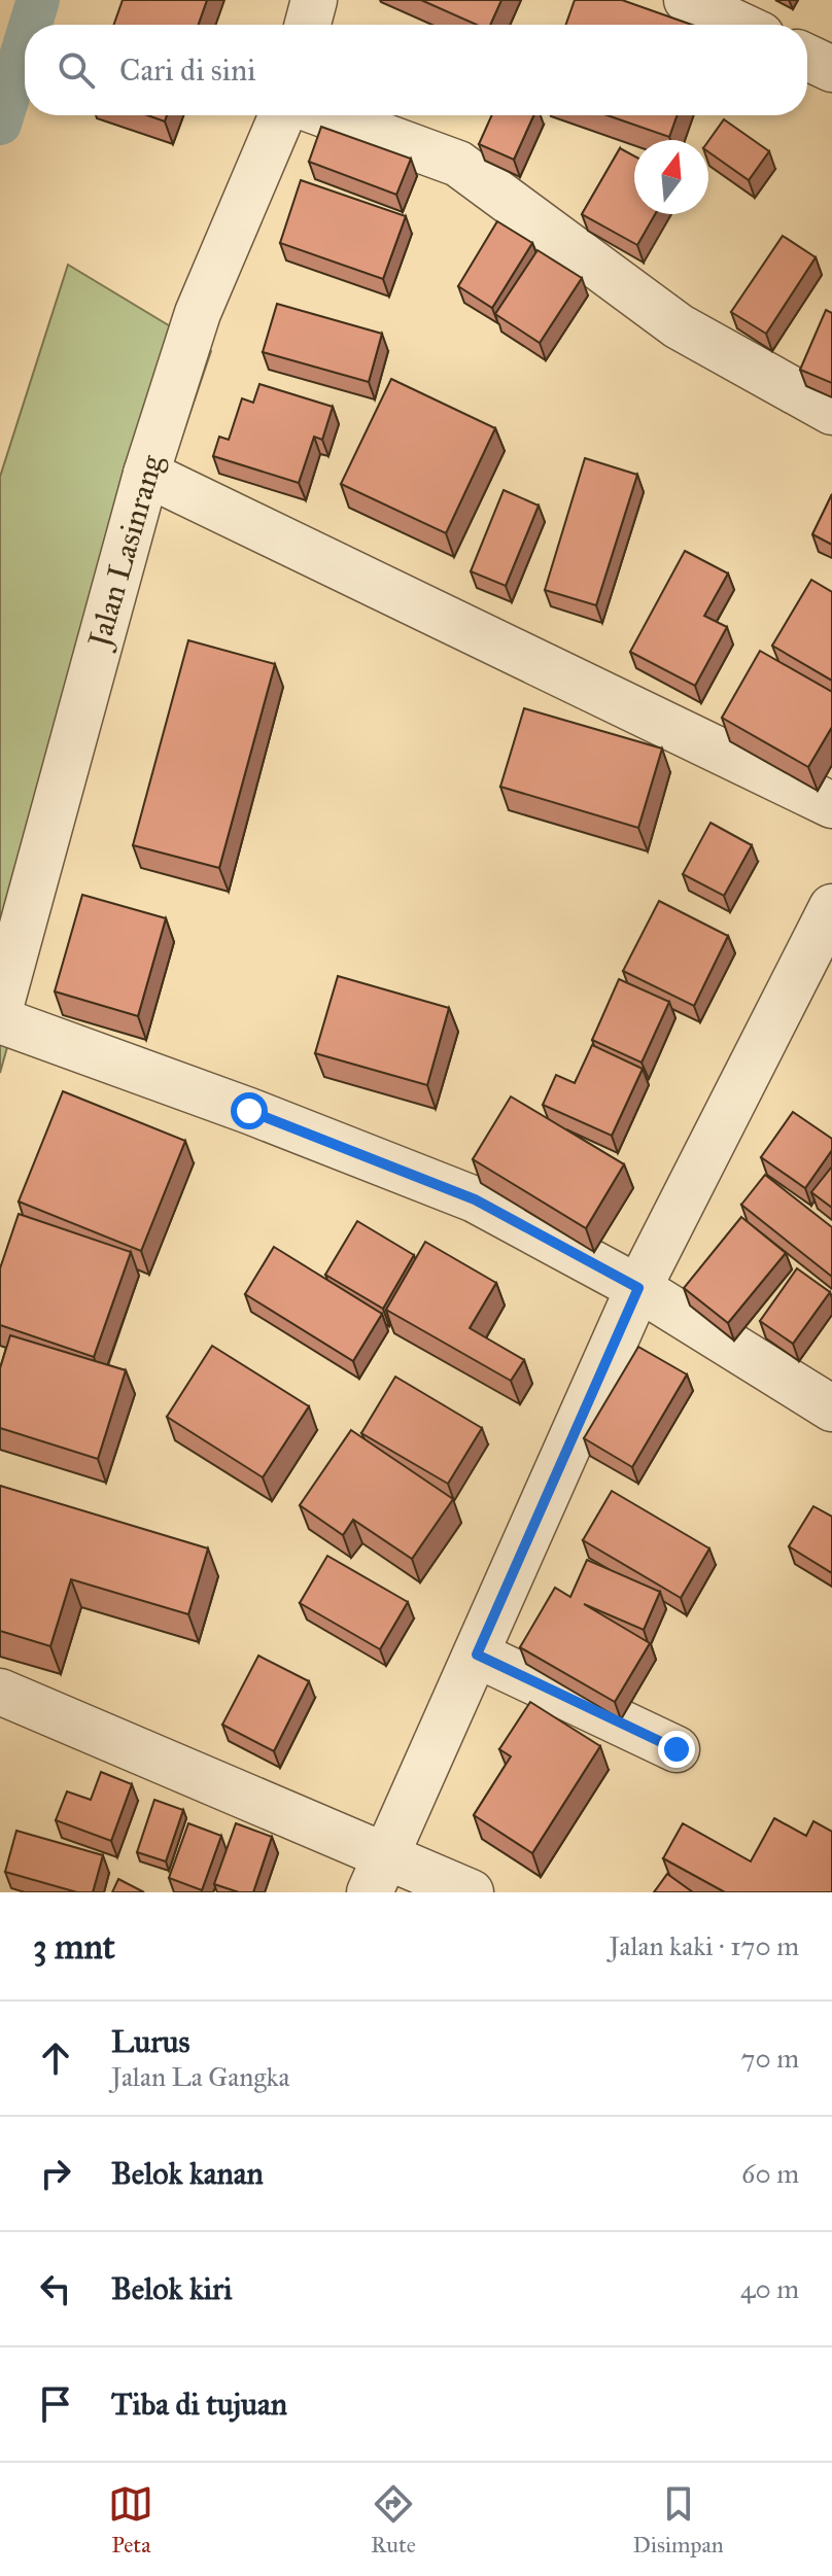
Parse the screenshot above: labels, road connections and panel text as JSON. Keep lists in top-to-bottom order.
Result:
{
  "streets": {
    "street": ["Jalan Lasinrang"]
  },
  "north": "top",
  "page": {
    "search": "Cari di sini",
    "heading": ["3 mnt", "Jalan kaki · 170 m"],
    "list": [
      ["Lurus", "Jalan La Gangka", "70 m"],
      ["Belok kanan", "60 m"],
      ["Belok kiri", "40 m"],
      "Tiba di tujuan"
    ],
    "nav": ["Peta", "Rute", "Disimpan"]
  }
}
